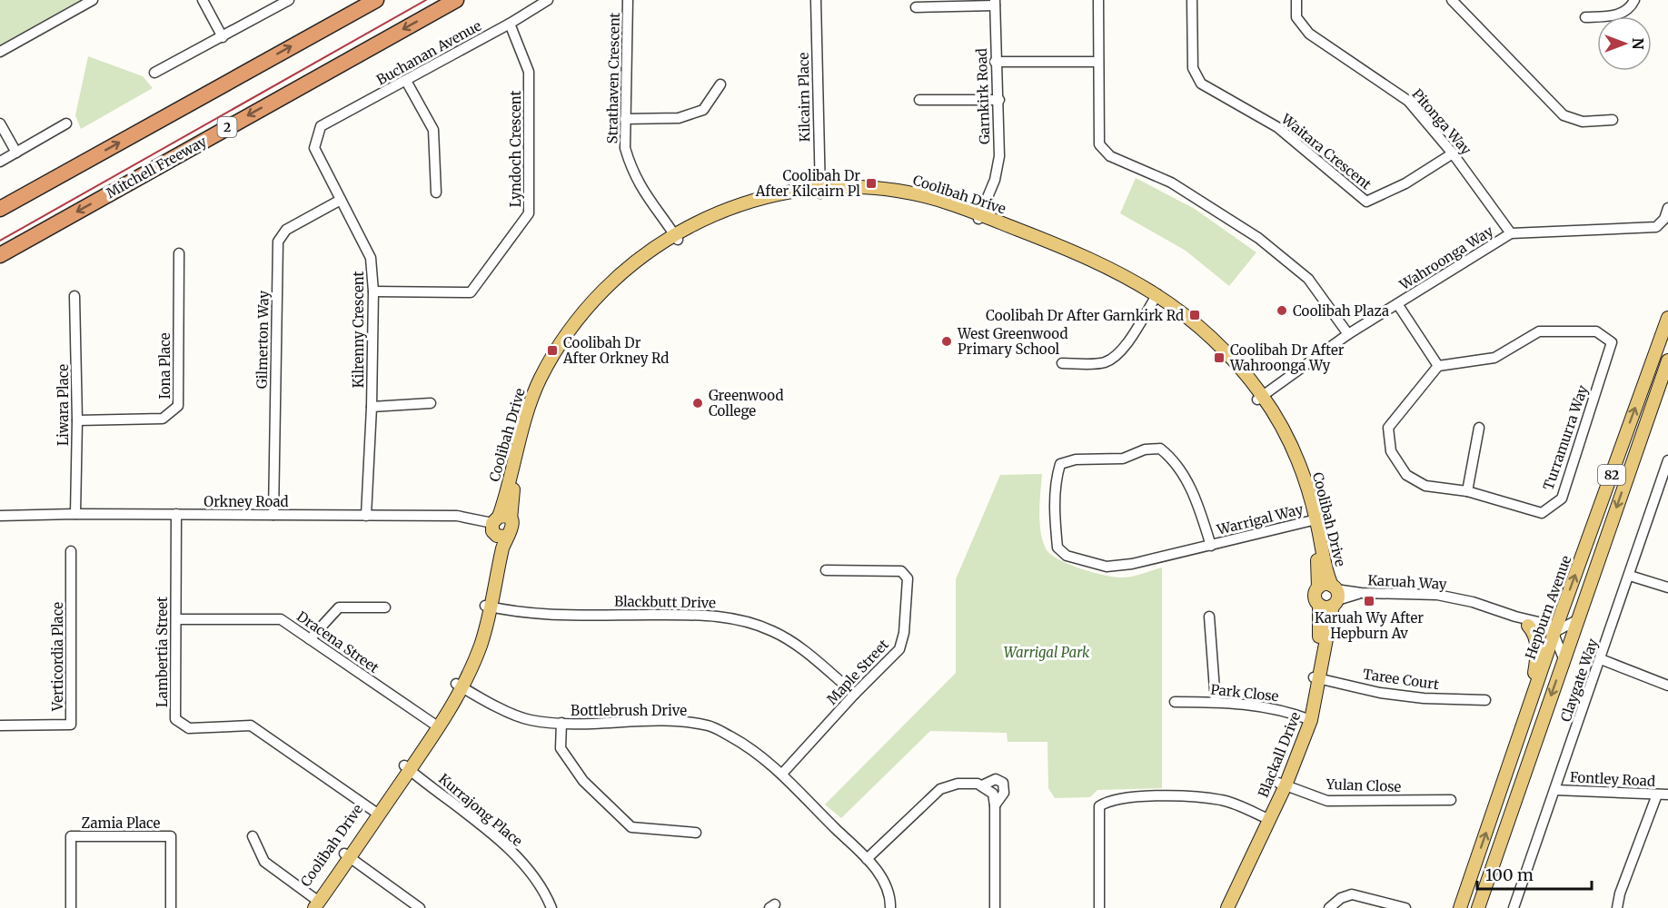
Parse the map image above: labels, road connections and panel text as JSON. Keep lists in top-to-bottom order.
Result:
{
  "streets": {
    "highway": ["2", "Mitchell Freeway"],
    "main road": [
      "Coolibah Drive",
      "82",
      "Hepburn Avenue",
      "Blackall Drive"
    ],
    "street": [
      "Buchanan Avenue",
      "Strathaven Crescent",
      "Garnkirk Road",
      "Kilcairn Place",
      "Pitonga Way",
      "Lyndoch Crescent",
      "Waitara Crescent",
      "Wahroonga Way",
      "Kilrenny Crescent",
      "Gilmerton Way",
      "Iona Place",
      "Liwara Place",
      "Turramurra Way",
      "Orkney Road",
      "Warrigal Way",
      "Karuah Way",
      "Blackbutt Drive",
      "Dracena Street",
      "Lambertia Street",
      "Verticordia Place",
      "Maple Street",
      "Taree Court",
      "Claygate Way",
      "Park Close",
      "Bottlebrush Drive",
      "Fontley Road",
      "Yulan Close",
      "Kurrajong Place",
      "Zamia Place"
    ]
  },
  "crossings": [
    ["Buchanan Avenue", "Lyndoch Crescent"],
    ["Buchanan Avenue", "Kilrenny Crescent"],
    ["Strathaven Crescent", "Coolibah Drive"],
    ["Garnkirk Road", "Coolibah Drive"],
    ["Kilcairn Place", "Coolibah Drive"],
    ["Pitonga Way", "Waitara Crescent"],
    ["Pitonga Way", "Wahroonga Way"],
    ["Lyndoch Crescent", "Kilrenny Crescent"],
    ["Coolibah Drive", "Wahroonga Way"],
    ["Coolibah Drive", "Orkney Road"],
    ["Coolibah Drive", "Warrigal Way"],
    ["Coolibah Drive", "Karuah Way"],
    ["Coolibah Drive", "Blackbutt Drive"],
    ["Coolibah Drive", "Dracena Street"],
    ["Coolibah Drive", "Lambertia Street"],
    ["Coolibah Drive", "Bottlebrush Drive"],
    ["Coolibah Drive", "Blackall Drive"],
    ["Coolibah Drive", "Kurrajong Place"],
    ["Kilrenny Crescent", "Gilmerton Way"],
    ["Kilrenny Crescent", "Orkney Road"],
    ["Gilmerton Way", "Orkney Road"],
    ["Iona Place", "Liwara Place"],
    ["Liwara Place", "Orkney Road"],
    ["Orkney Road", "Lambertia Street"],
    ["Karuah Way", "Hepburn Avenue"],
    ["Karuah Way", "Blackall Drive"],
    ["Blackbutt Drive", "Maple Street"],
    ["Dracena Street", "Lambertia Street"],
    ["Maple Street", "Bottlebrush Drive"],
    ["Taree Court", "Blackall Drive"],
    ["Claygate Way", "Fontley Road"],
    ["Park Close", "Blackall Drive"],
    ["Blackall Drive", "Yulan Close"]
  ],
  "parks": ["Warrigal Park"],
  "places": {
    "transit": [
      "Coolibah Dr After Kilcairn Pl",
      "Coolibah Dr After Garnkirk Rd",
      "Coolibah Dr After Orkney Rd",
      "Coolibah Dr After Wahroonga Wy",
      "Karuah Wy After Hepburn Av"
    ],
    "other": ["Coolibah Plaza", "West Greenwood Primary School", "Greenwood College"]
  },
  "scale_bar": "100 m",
  "north": "right"
}
